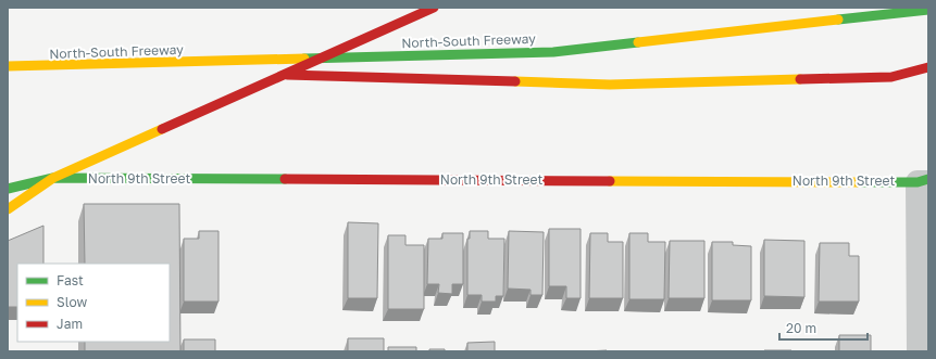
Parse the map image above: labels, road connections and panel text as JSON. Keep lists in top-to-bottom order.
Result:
{
  "streets": {
    "main road": ["North-South Freeway", "North 9th Street"]
  },
  "legend": ["Fast", "Slow", "Jam"],
  "scale_bar": "20 m"
}
